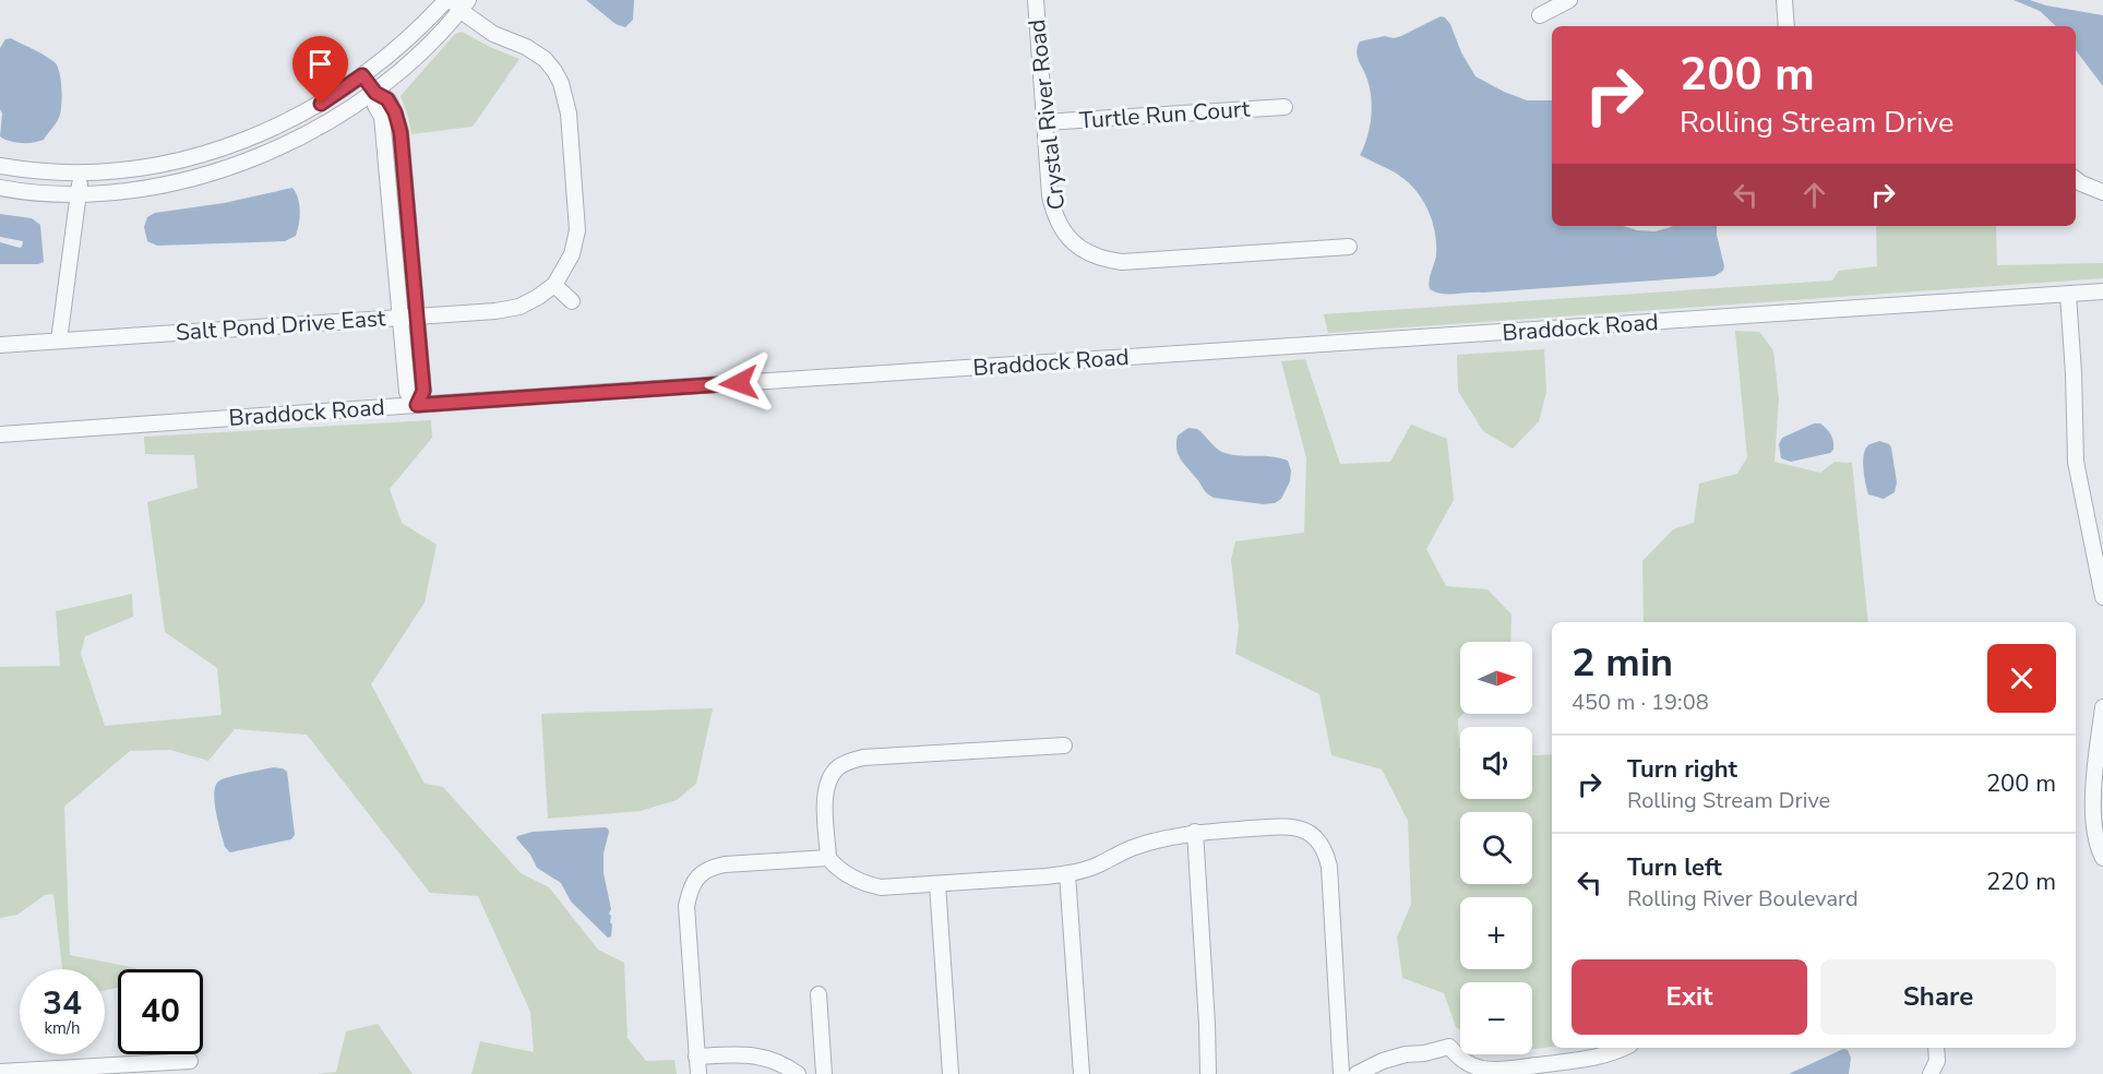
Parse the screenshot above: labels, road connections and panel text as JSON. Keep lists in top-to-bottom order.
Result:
{
  "streets": {
    "street": [
      "Crystal River Road",
      "Turtle Run Court",
      "Salt Pond Drive East",
      "Braddock Road"
    ]
  },
  "crossings": [
    ["Crystal River Road", "Turtle Run Court"]
  ],
  "north": "right",
  "page": {
    "turn": ["200 m", "Rolling Stream Drive"],
    "heading": ["2 min", "450 m · 19:08"],
    "map_buttons": ["+", "−"],
    "list": [
      {
        "name": "Turn right",
        "note": "Rolling Stream Drive",
        "value": "200 m"
      },
      {
        "name": "Turn left",
        "note": "Rolling River Boulevard",
        "value": "220 m"
      }
    ],
    "buttons": ["Exit", "Share"],
    "speed": "34 km/h",
    "limit": "40"
  }
}
